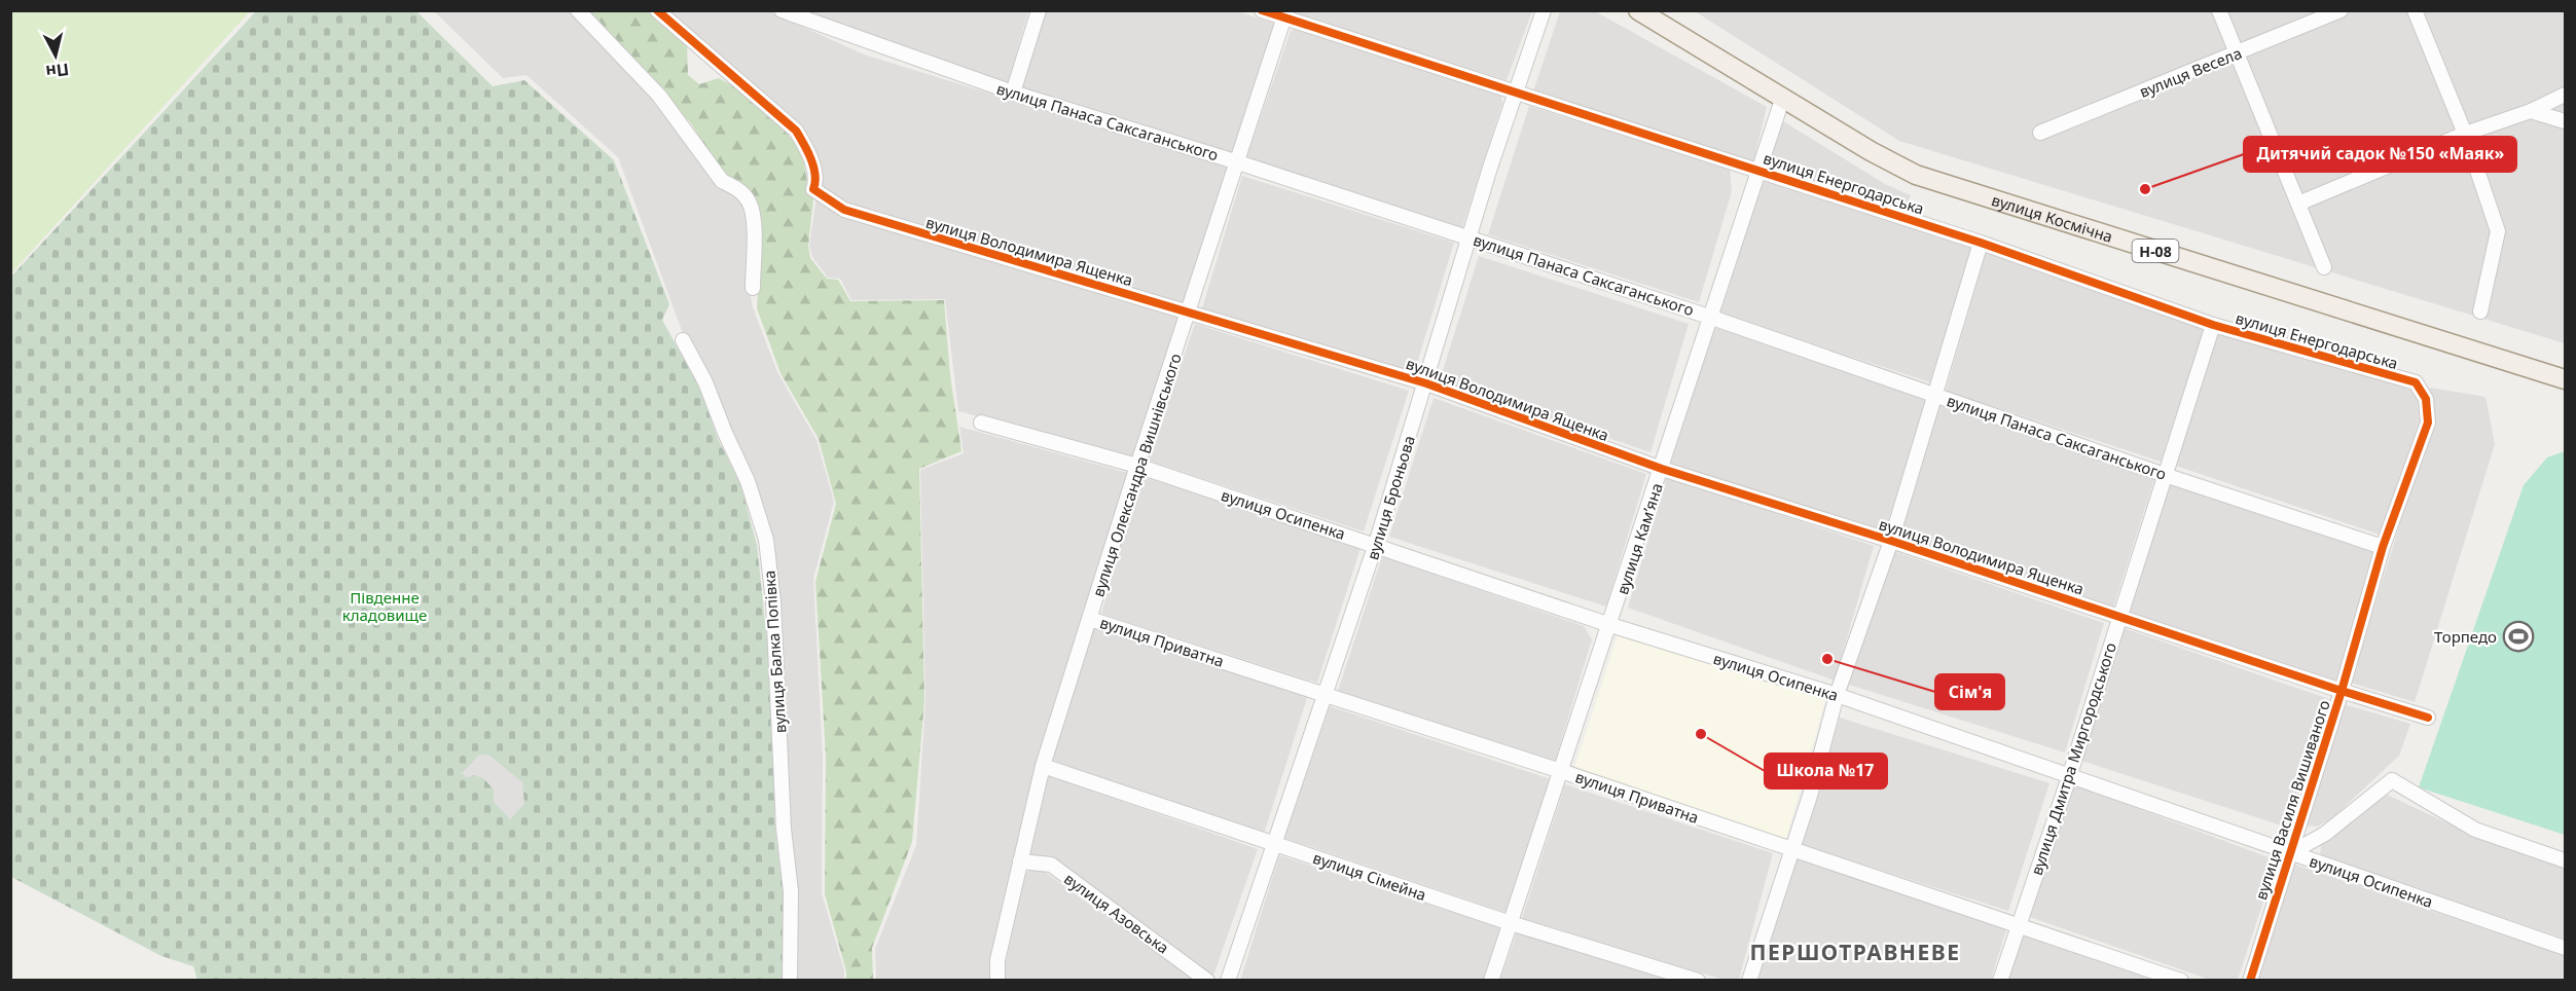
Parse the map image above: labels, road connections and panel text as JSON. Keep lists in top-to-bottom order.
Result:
{
  "streets": {
    "main road": ["вулиця Космічна", "Н-08"],
    "street": [
      "вулиця Весела",
      "вулиця Панаса Саксаганського",
      "вулиця Енергодарська",
      "вулиця Володимира Ященка",
      "вулиця Олександра Вишнівського",
      "вулиця Броньова",
      "вулиця Осипенка",
      "вулиця Кам’яна",
      "вулиця Приватна",
      "вулиця Балка Попівка",
      "вулиця Дмитра Миргородського",
      "вулиця Василя Вишиваного",
      "вулиця Сімейна",
      "вулиця Азовська"
    ]
  },
  "crossings": [
    ["вулиця Панаса Саксаганського", "вулиця Олександра Вишнівського"],
    ["вулиця Панаса Саксаганського", "вулиця Броньова"],
    ["вулиця Панаса Саксаганського", "вулиця Кам’яна"],
    ["вулиця Панаса Саксаганського", "вулиця Дмитра Миргородського"],
    ["вулиця Панаса Саксаганського", "вулиця Василя Вишиваного"],
    ["вулиця Енергодарська", "вулиця Олександра Вишнівського"],
    ["вулиця Енергодарська", "вулиця Броньова"],
    ["вулиця Енергодарська", "вулиця Кам’яна"],
    ["вулиця Енергодарська", "вулиця Дмитра Миргородського"],
    ["вулиця Енергодарська", "вулиця Василя Вишиваного"],
    ["вулиця Космічна", "вулиця Кам’яна"],
    ["вулиця Володимира Ященка", "вулиця Олександра Вишнівського"],
    ["вулиця Володимира Ященка", "вулиця Броньова"],
    ["вулиця Володимира Ященка", "вулиця Кам’яна"],
    ["вулиця Володимира Ященка", "вулиця Дмитра Миргородського"],
    ["вулиця Володимира Ященка", "вулиця Василя Вишиваного"],
    ["вулиця Олександра Вишнівського", "вулиця Осипенка"],
    ["вулиця Олександра Вишнівського", "вулиця Приватна"],
    ["вулиця Олександра Вишнівського", "вулиця Сімейна"],
    ["вулиця Олександра Вишнівського", "вулиця Азовська"],
    ["вулиця Броньова", "вулиця Осипенка"],
    ["вулиця Броньова", "вулиця Приватна"],
    ["вулиця Броньова", "вулиця Сімейна"],
    ["вулиця Осипенка", "вулиця Кам’яна"],
    ["вулиця Осипенка", "вулиця Дмитра Миргородського"],
    ["вулиця Осипенка", "вулиця Василя Вишиваного"],
    ["вулиця Кам’яна", "вулиця Приватна"],
    ["вулиця Кам’яна", "вулиця Сімейна"],
    ["вулиця Приватна", "вулиця Дмитра Миргородського"]
  ],
  "districts": ["ПЕРШОТРАВНЕВЕ"],
  "parks": ["Південне кладовище"],
  "places": {
    "other": ["Дитячий садок №150 «Маяк»", "Сім'я", "Школа №17"],
    "sports": ["Торпедо"]
  },
  "north": "bottom"
}
